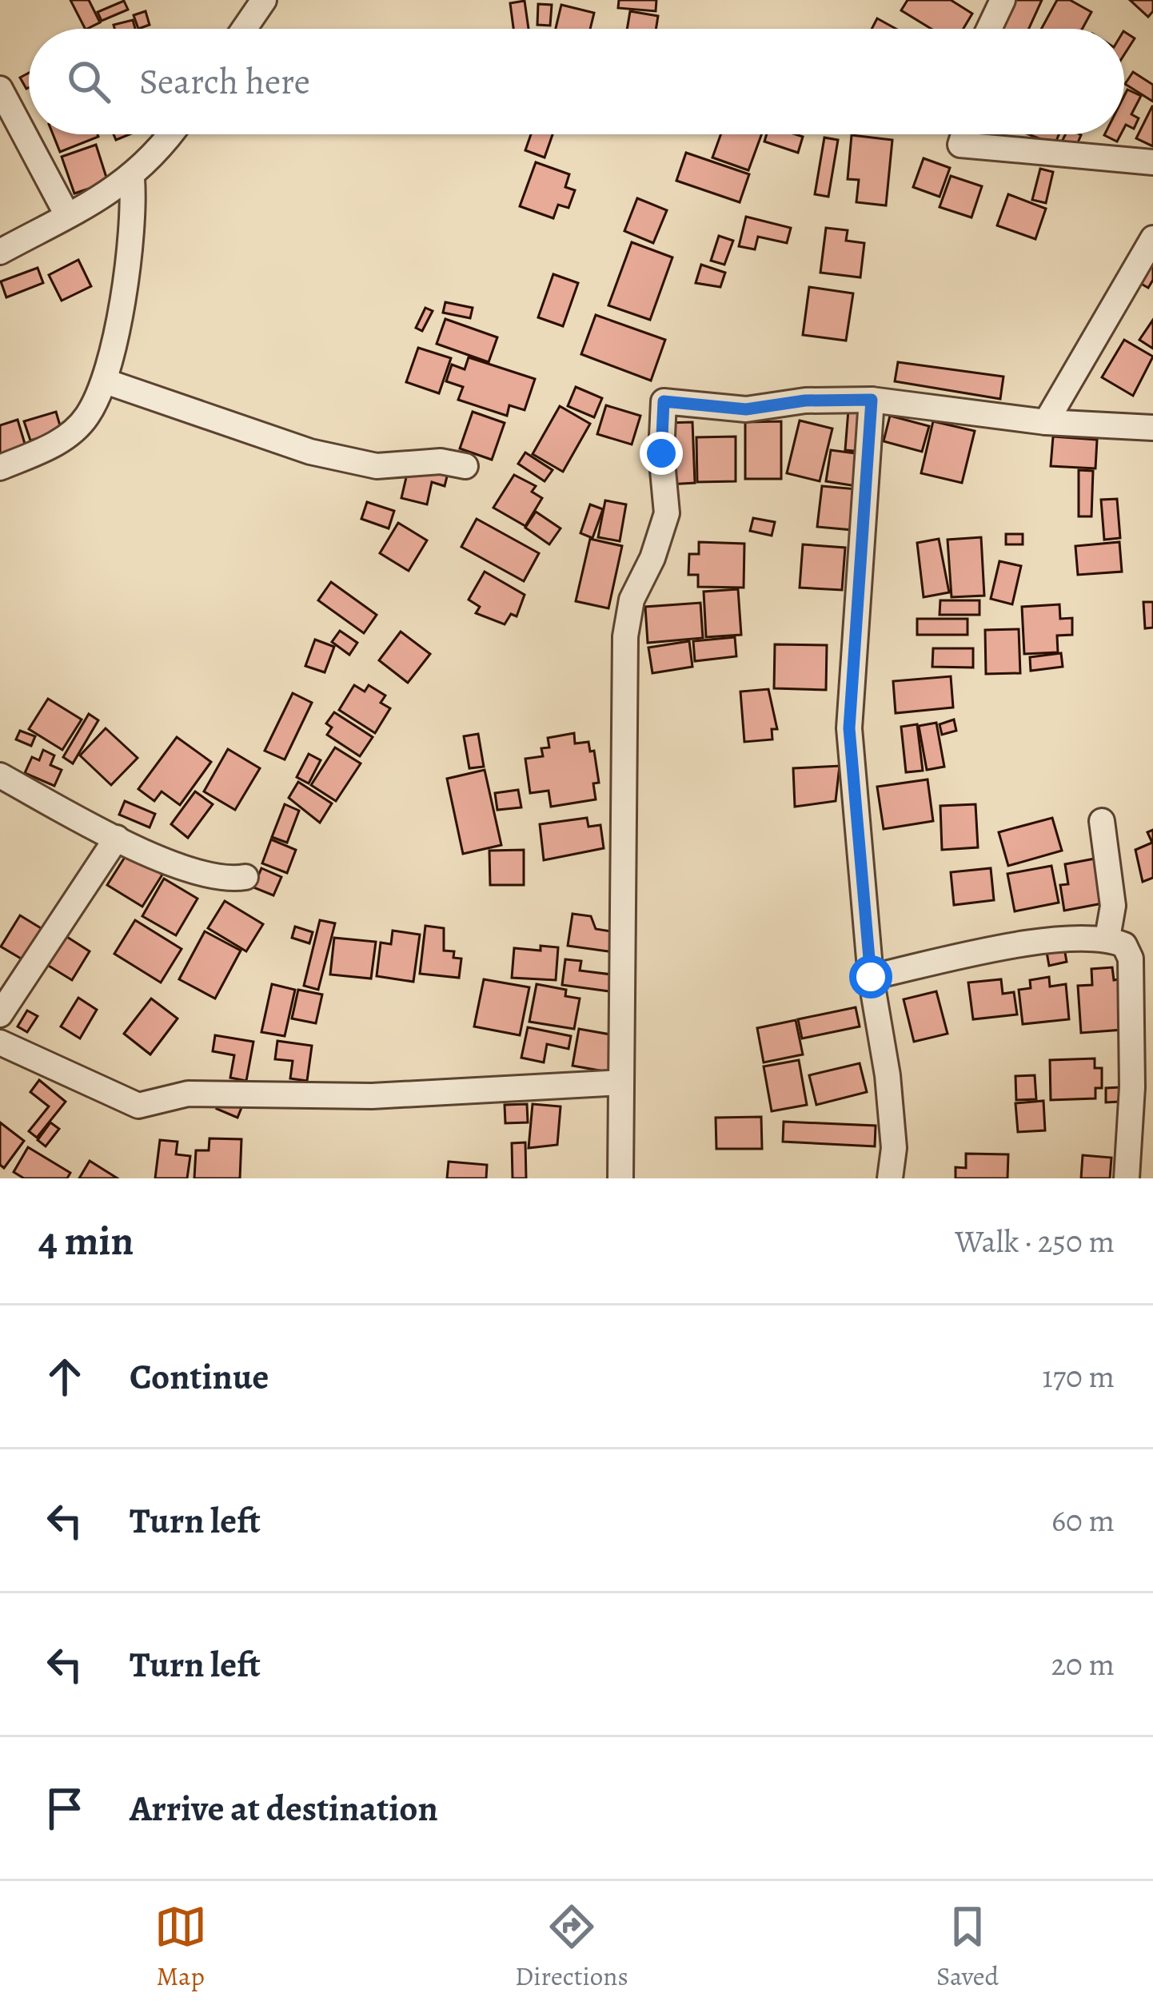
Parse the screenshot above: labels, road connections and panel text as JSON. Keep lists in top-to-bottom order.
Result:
{
  "page": {
    "search": "Search here",
    "heading": ["4 min", "Walk · 250 m"],
    "list": [
      ["Continue", "170 m"],
      ["Turn left", "60 m"],
      ["Turn left", "20 m"],
      "Arrive at destination"
    ],
    "nav": ["Map", "Directions", "Saved"]
  }
}
